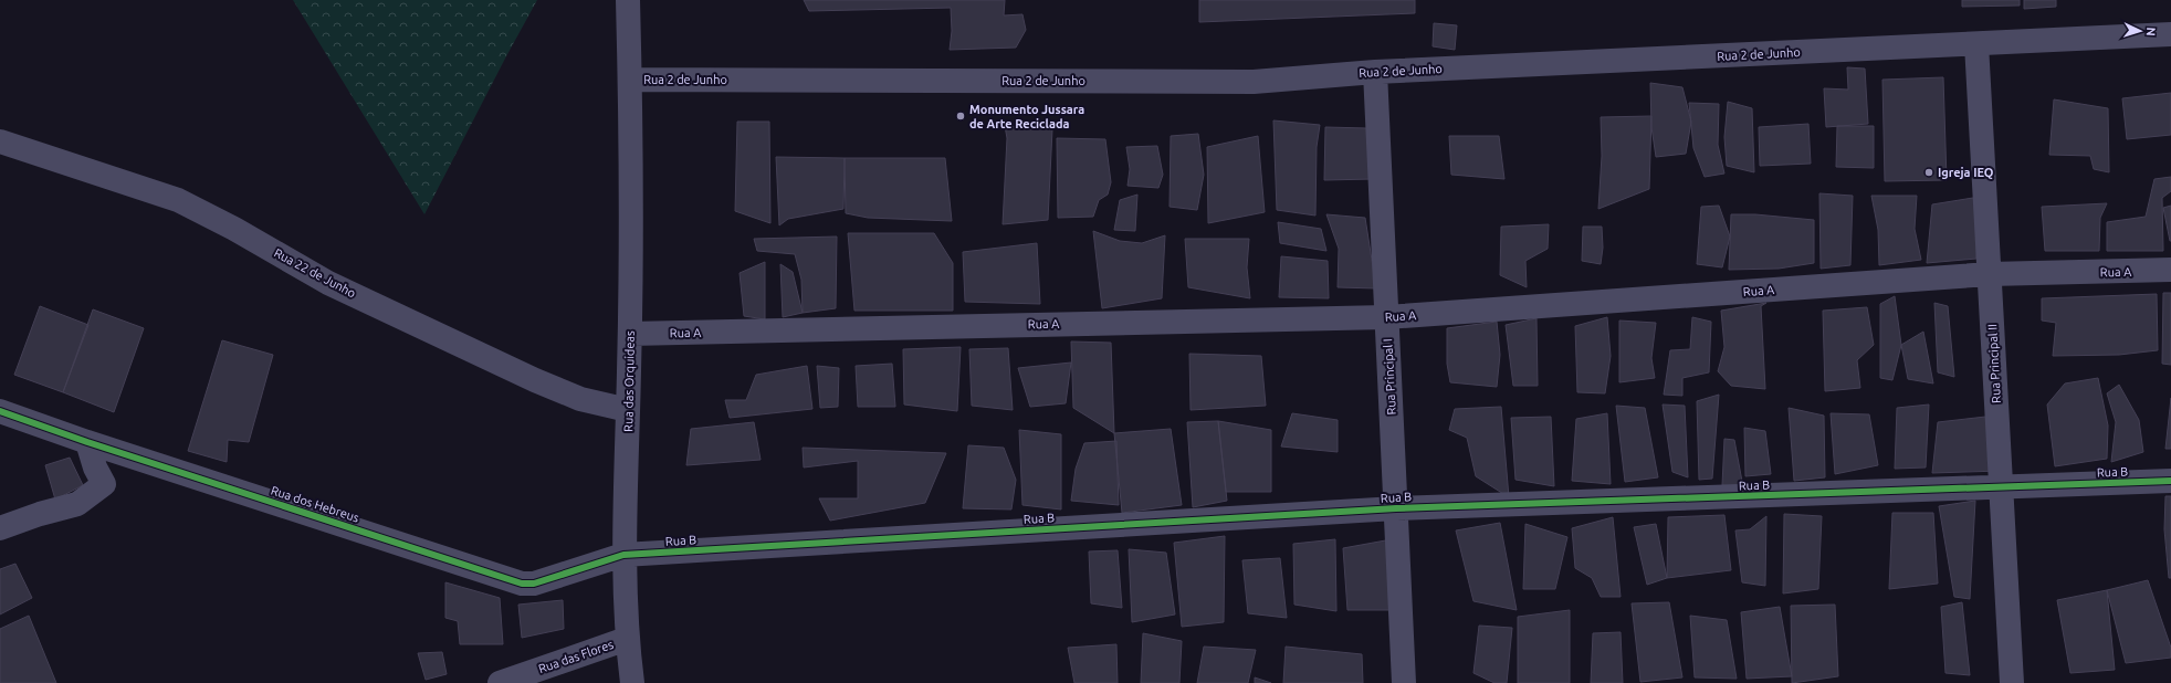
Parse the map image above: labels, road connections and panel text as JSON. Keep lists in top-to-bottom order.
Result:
{
  "streets": {
    "street": [
      "Rua 2 de Junho",
      "Rua A",
      "Rua 22 de Junho",
      "Rua Principal II",
      "Rua Principal I",
      "Rua das Orquideas",
      "Rua B",
      "Rua dos Hebreus",
      "Rua das Flores"
    ]
  },
  "crossings": [
    ["Rua 2 de Junho", "Rua Principal II"],
    ["Rua 2 de Junho", "Rua Principal I"],
    ["Rua 2 de Junho", "Rua das Orquideas"],
    ["Rua A", "Rua Principal II"],
    ["Rua A", "Rua Principal I"],
    ["Rua A", "Rua das Orquideas"],
    ["Rua 22 de Junho", "Rua das Orquideas"],
    ["Rua Principal II", "Rua B"],
    ["Rua Principal I", "Rua B"],
    ["Rua das Orquideas", "Rua B"],
    ["Rua das Orquideas", "Rua dos Hebreus"],
    ["Rua das Orquideas", "Rua das Flores"],
    ["Rua B", "Rua dos Hebreus"]
  ],
  "places": ["Monumento Jussara de Arte Reciclada", "Igreja IEQ"],
  "north": "right"
}
